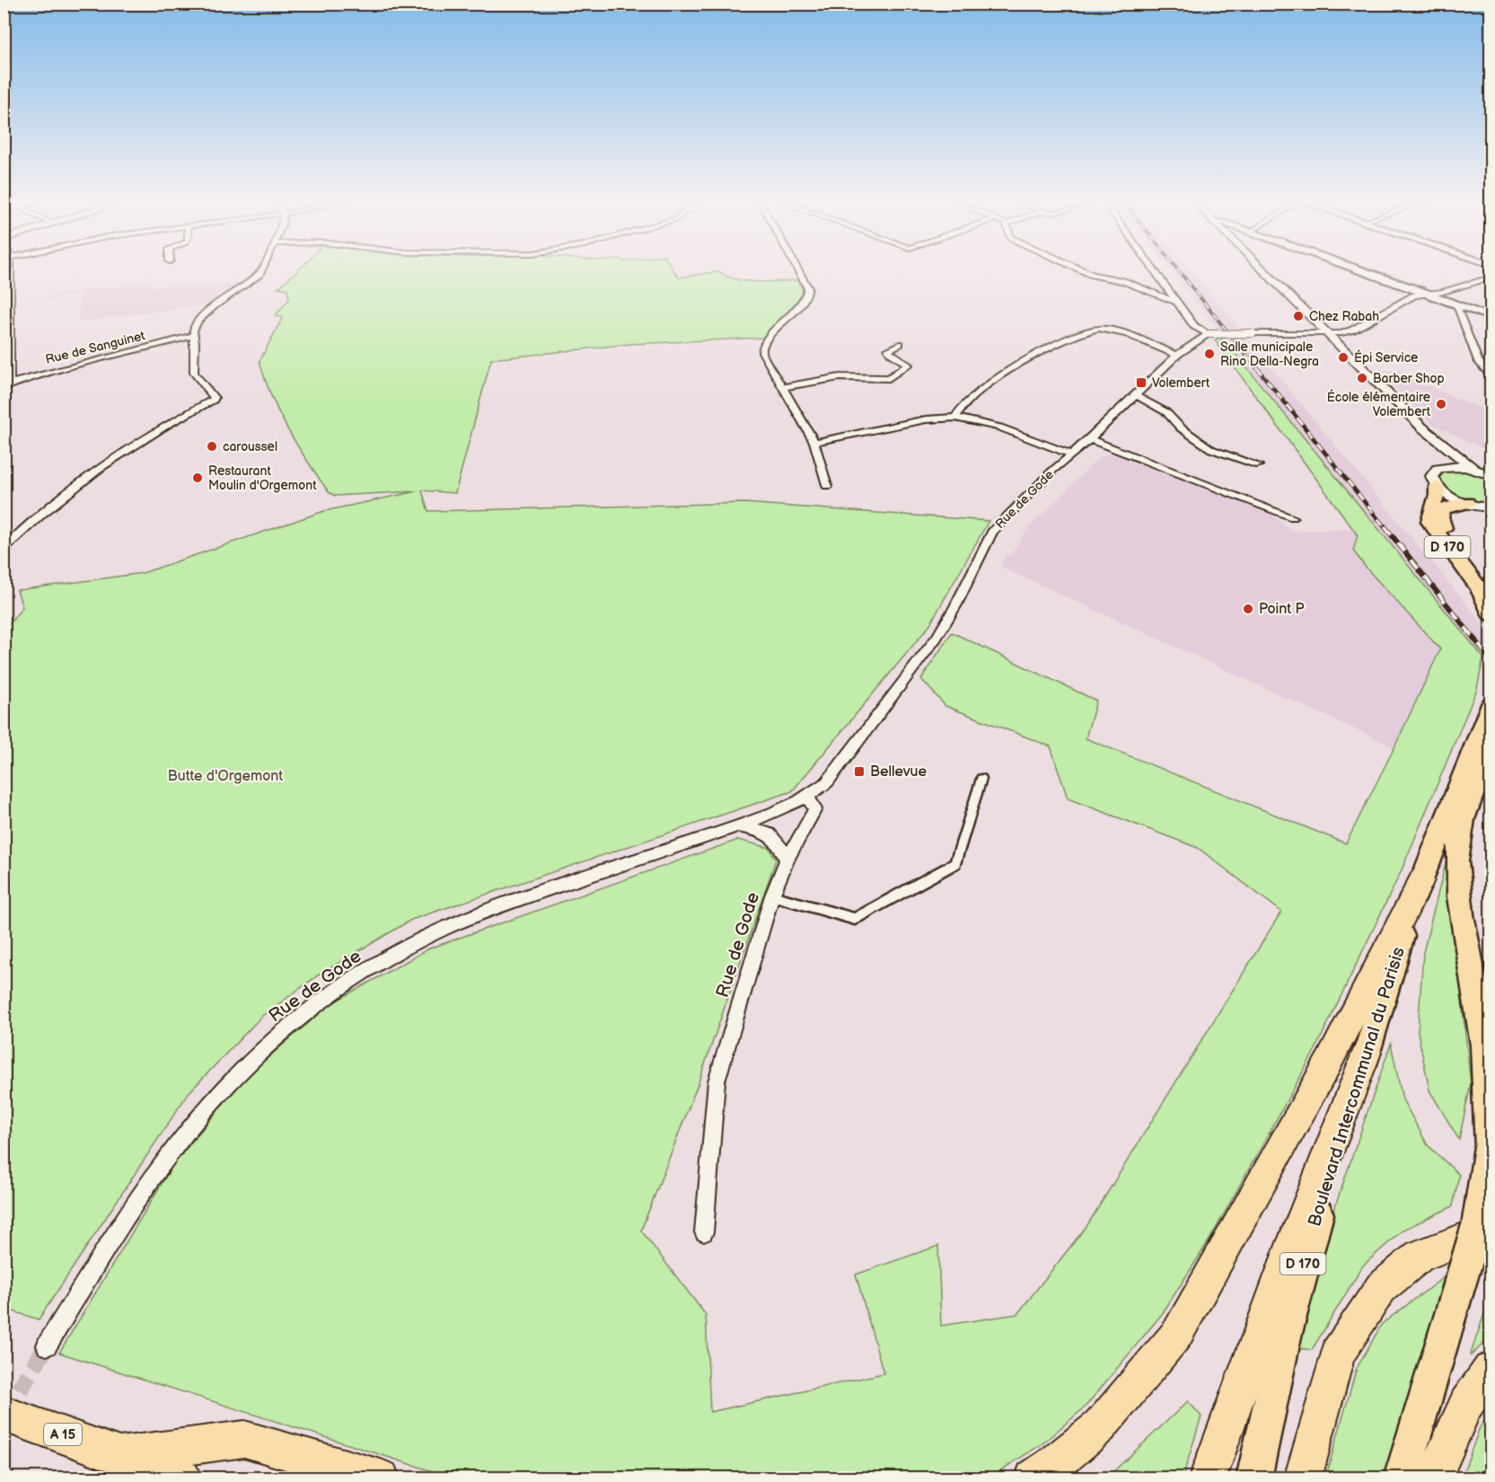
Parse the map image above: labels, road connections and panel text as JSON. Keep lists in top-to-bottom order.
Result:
{
  "streets": {
    "highway": ["D 170", "Boulevard Intercommunal du Parisis", "A 15"],
    "street": ["Rue de Sanguinet", "Rue de Gode"]
  },
  "parks": ["Butte d'Orgemont"],
  "places": {
    "other": [
      "Chez Rabah",
      "Salle municipale Rino Della-Negra",
      "Épi Service",
      "Barber Shop",
      "École élémentaire Volembert",
      "caroussel",
      "Restaurant Moulin d'Orgemont",
      "Point P"
    ],
    "transit": ["Volembert", "Bellevue"]
  }
}
